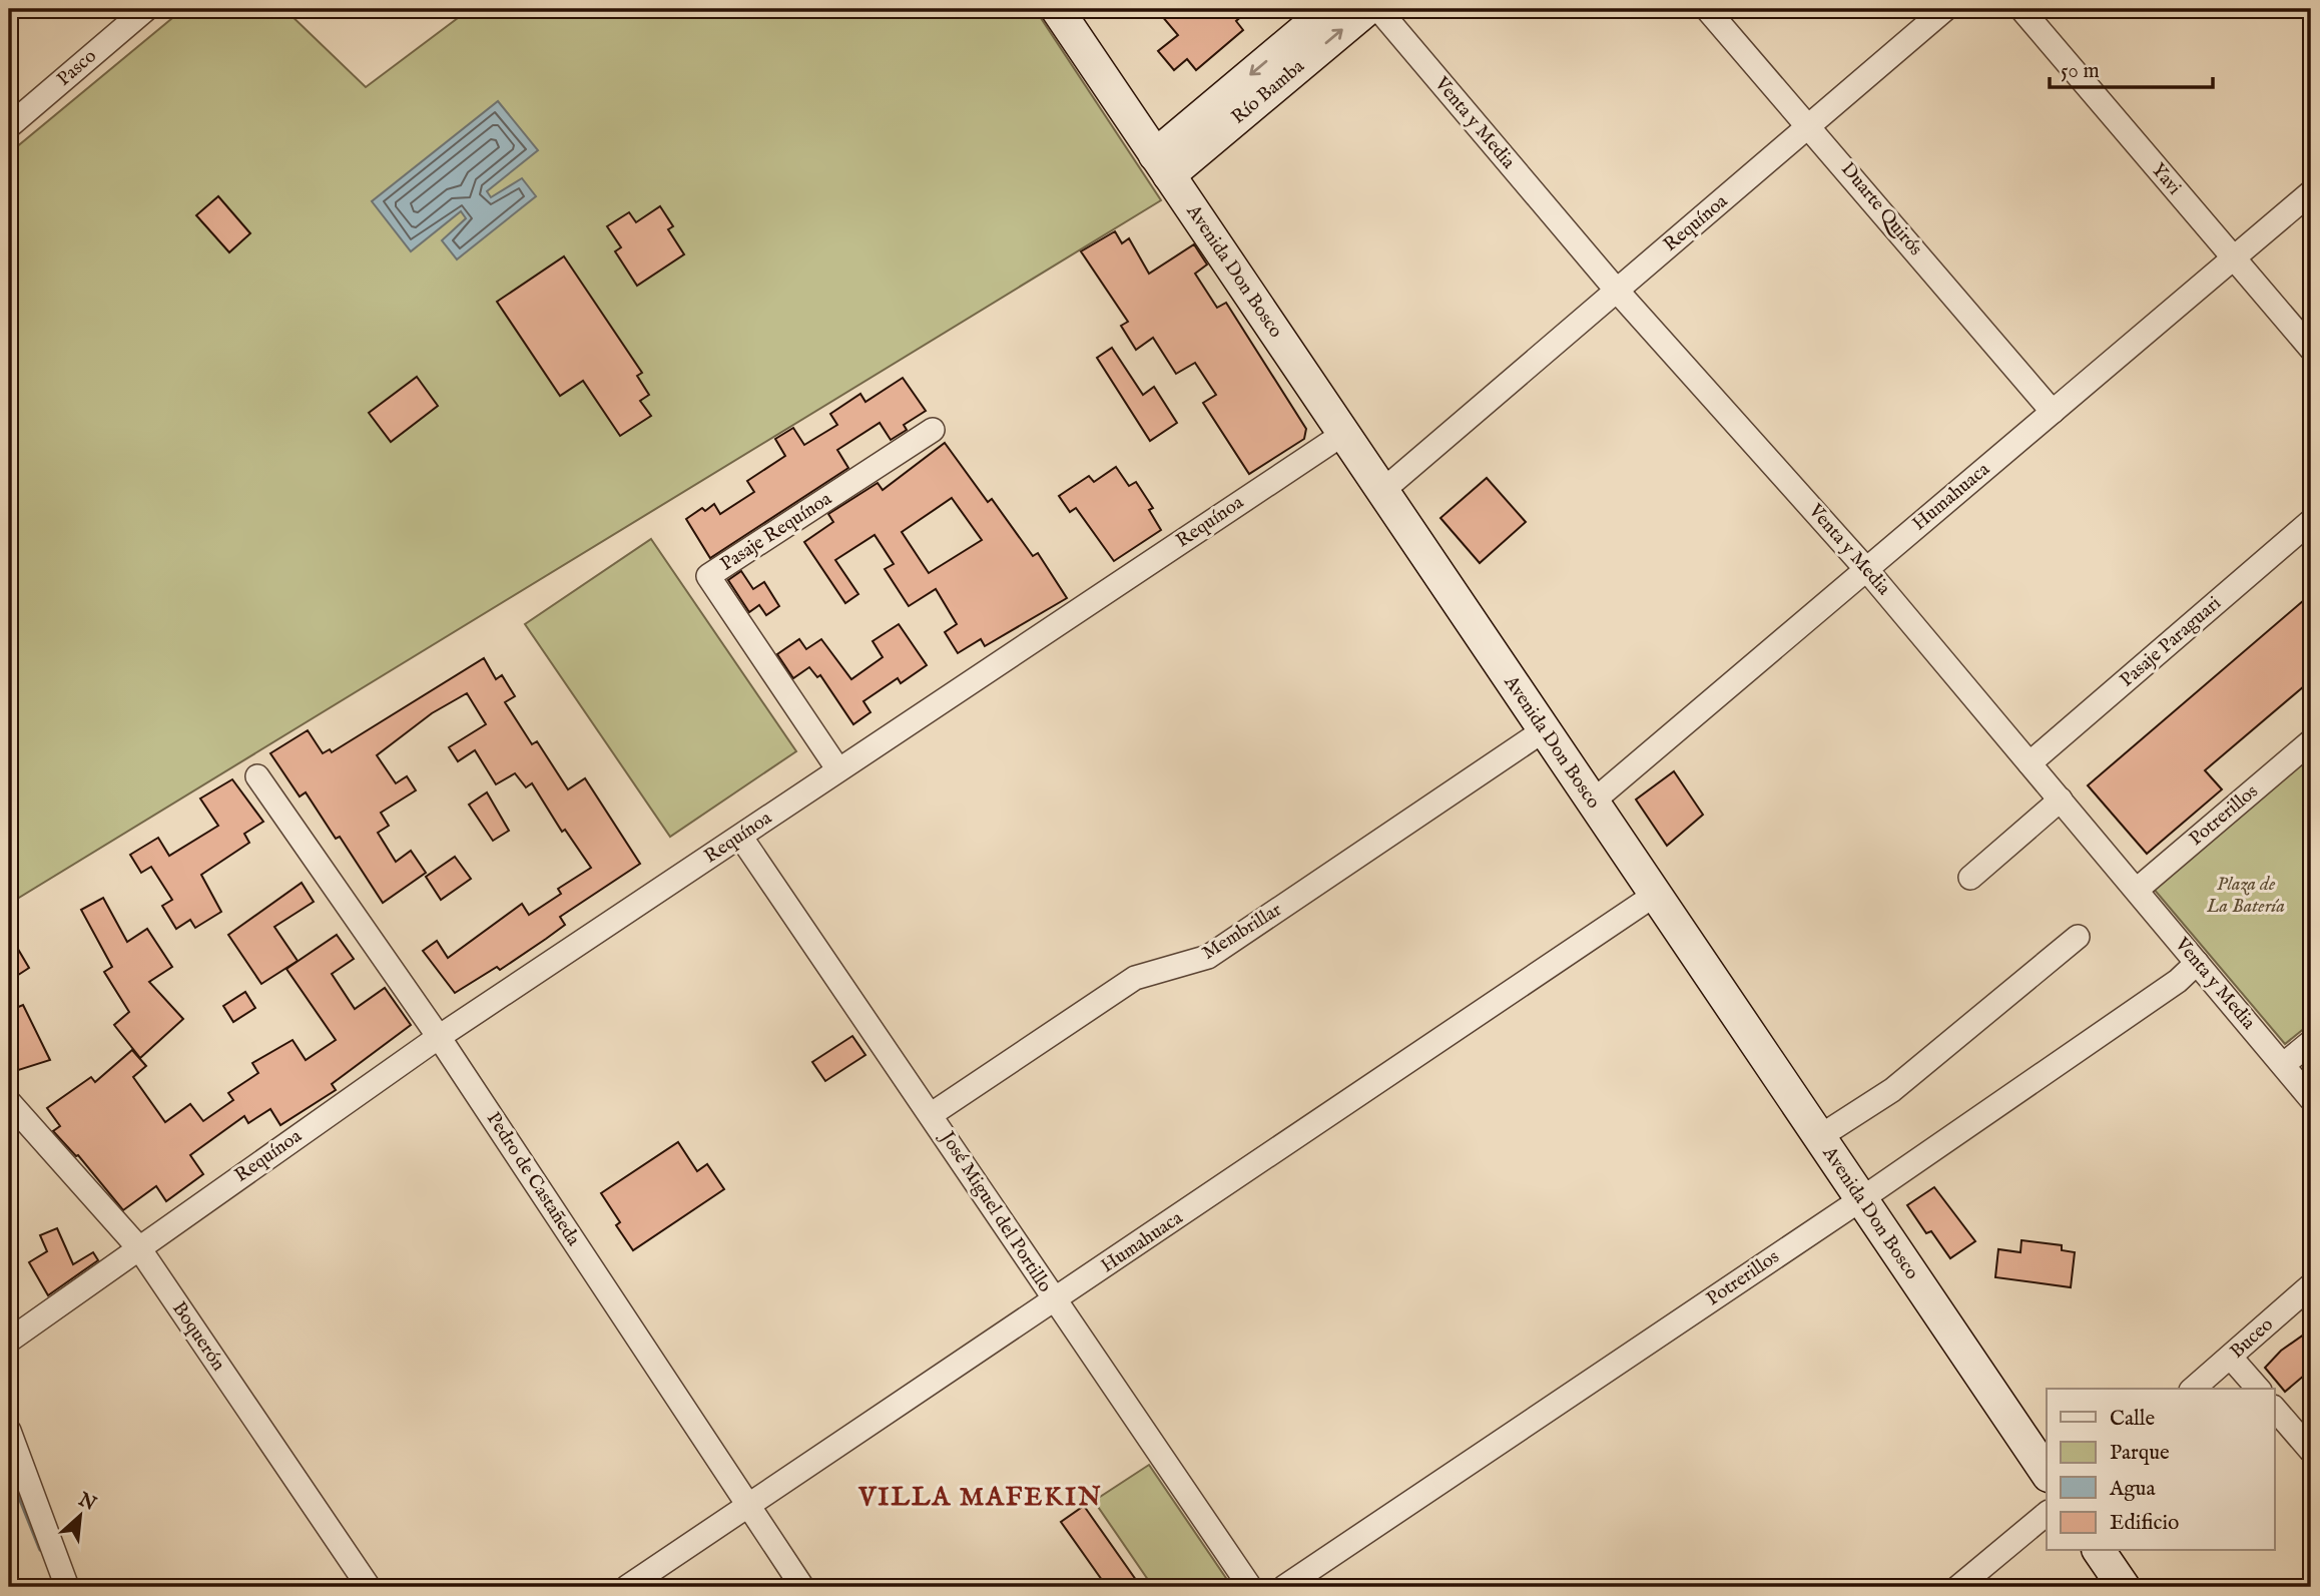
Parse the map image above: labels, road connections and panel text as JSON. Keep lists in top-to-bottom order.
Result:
{
  "streets": {
    "main road": ["Río Bamba", "Avenida Don Bosco"],
    "street": [
      "Pasco",
      "Venta y Media",
      "Yavi",
      "Duarte Quirós",
      "Requínoa",
      "Humahuaca",
      "Pasaje Requínoa",
      "Pasaje Paraguari",
      "Potrerillos",
      "Membrillar",
      "Pedro de Castañeda",
      "José Miguel del Portillo",
      "Boquerón",
      "Buceo"
    ]
  },
  "crossings": [
    ["Río Bamba", "Avenida Don Bosco"],
    ["Venta y Media", "Requínoa"],
    ["Venta y Media", "Humahuaca"],
    ["Venta y Media", "Pasaje Paraguari"],
    ["Venta y Media", "Potrerillos"],
    ["Yavi", "Humahuaca"],
    ["Duarte Quirós", "Requínoa"],
    ["Duarte Quirós", "Humahuaca"],
    ["Requínoa", "Avenida Don Bosco"],
    ["Requínoa", "Pasaje Requínoa"],
    ["Requínoa", "Pedro de Castañeda"],
    ["Requínoa", "José Miguel del Portillo"],
    ["Requínoa", "Boquerón"],
    ["Avenida Don Bosco", "Humahuaca"],
    ["Avenida Don Bosco", "Potrerillos"],
    ["Avenida Don Bosco", "Membrillar"],
    ["Humahuaca", "Pedro de Castañeda"],
    ["Humahuaca", "José Miguel del Portillo"],
    ["Membrillar", "José Miguel del Portillo"]
  ],
  "districts": ["VILLA MAFEKIN"],
  "parks": ["Plaza de La Batería"],
  "legend": [
    "Calle",
    "Parque",
    "Agua",
    "Edificio"
  ],
  "scale_bar": "50 m",
  "north": "top right"
}
